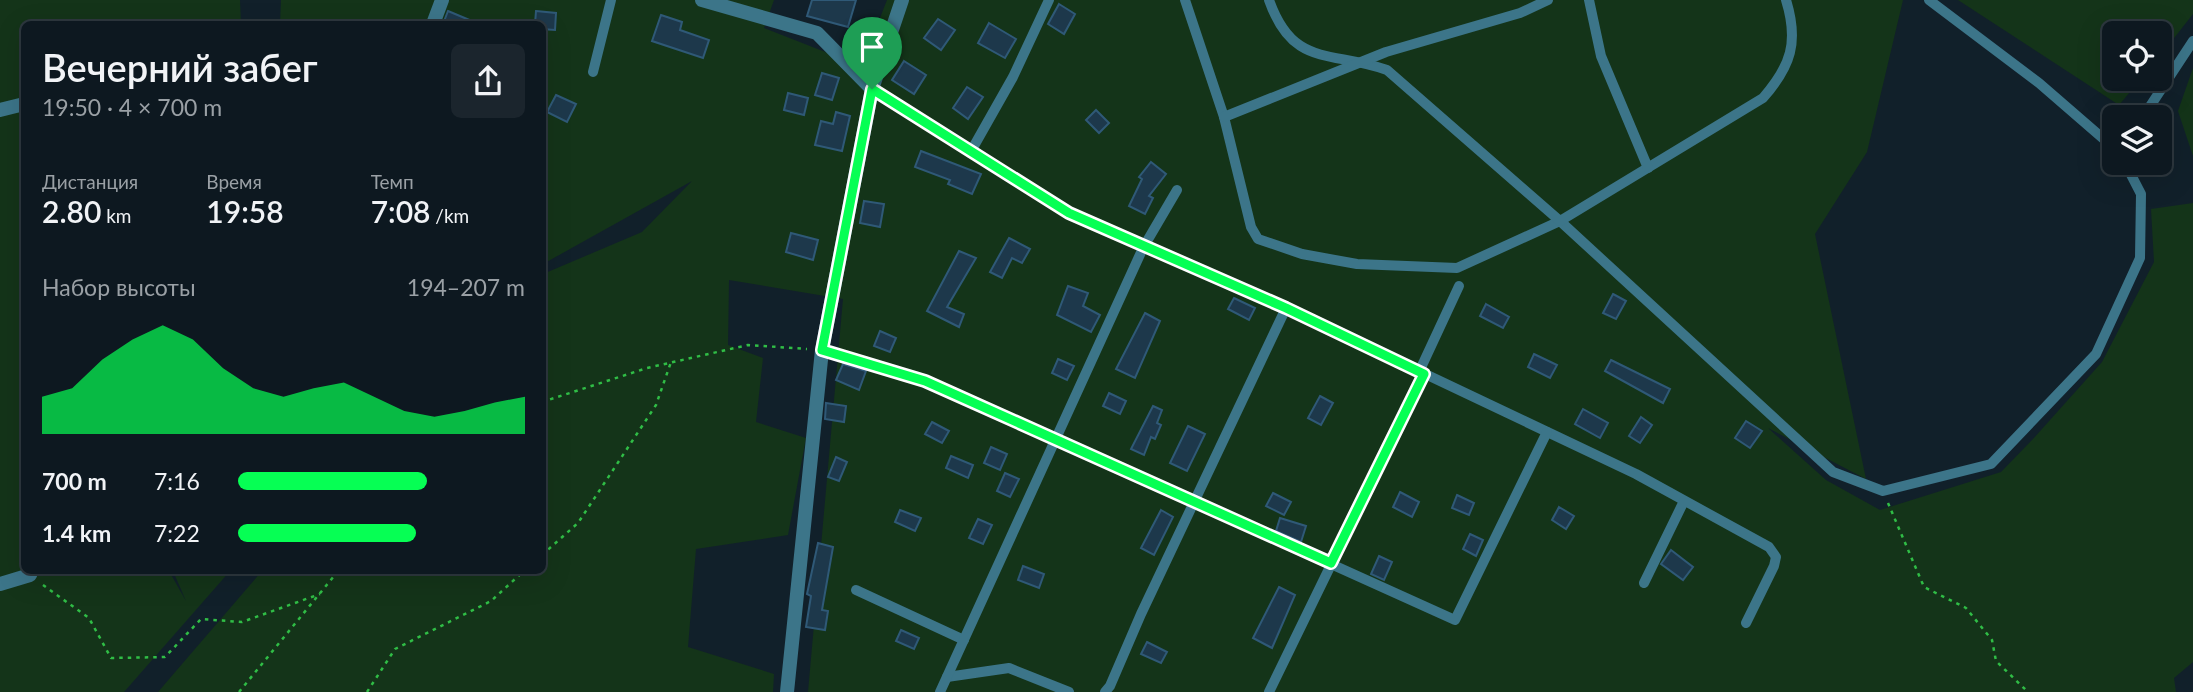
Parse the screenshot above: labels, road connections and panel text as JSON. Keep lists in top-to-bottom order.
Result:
{
  "page": {
    "heading": ["Вечерний забег", "19:50 · 4 × 700 m"],
    "stats": [
      ["Дистанция", "2.80 km"],
      ["Время", "19:58"],
      ["Темп", "7:08 /km"]
    ],
    "chart": ["Набор высоты", "194–207 m"],
    "list": [
      {
        "name": "700 m",
        "note": "7:16"
      },
      {
        "name": "1.4 km",
        "note": "7:22"
      }
    ]
  }
}
